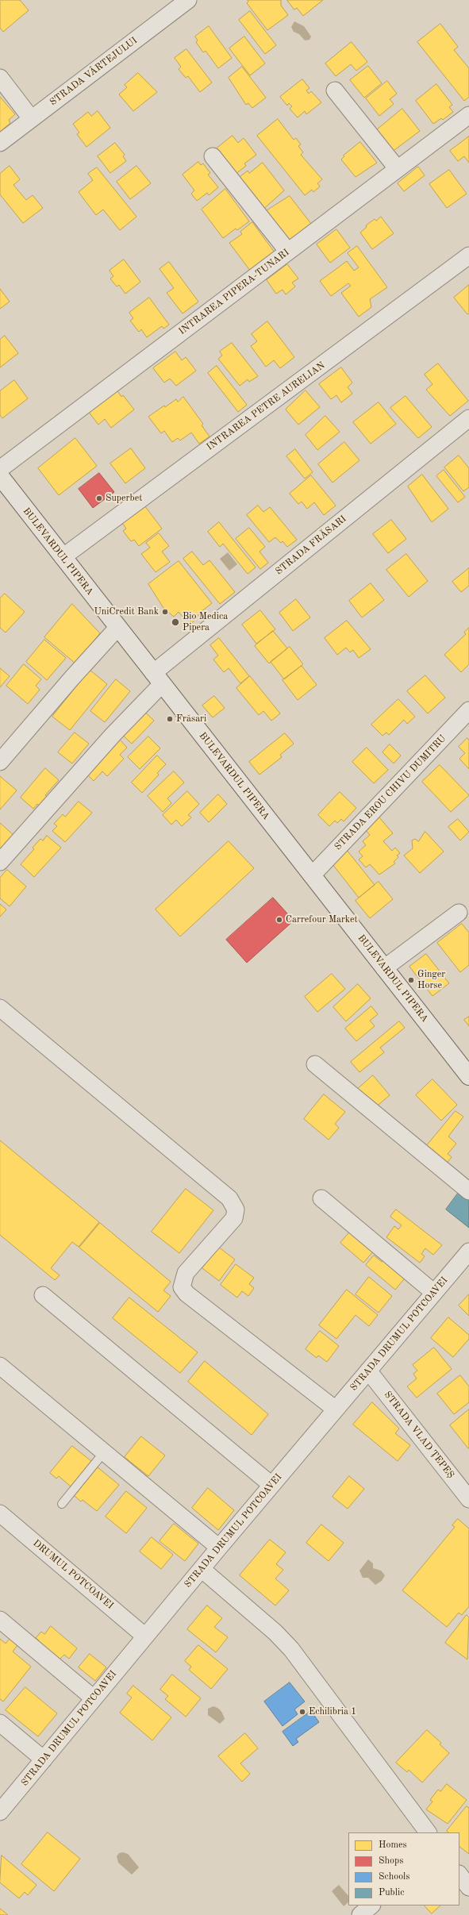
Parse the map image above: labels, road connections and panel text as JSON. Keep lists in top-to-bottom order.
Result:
{
  "streets": {
    "main road": ["BULEVARDUL PIPERA"],
    "street": [
      "STRADA VÂRTEJULUI",
      "INTRAREA PIPERA-TUNARI",
      "INTRAREA PETRE AURELIAN",
      "STRADA FRĂSARI",
      "STRADA EROU CHIVU DUMITRU",
      "STRADA DRUMUL POTCOAVEI",
      "STRADA VLAD ȚEPEȘ",
      "DRUMUL POTCOAVEI"
    ]
  },
  "crossings": [
    ["INTRAREA PETRE AURELIAN", "BULEVARDUL PIPERA"],
    ["STRADA FRĂSARI", "BULEVARDUL PIPERA"],
    ["BULEVARDUL PIPERA", "STRADA EROU CHIVU DUMITRU"],
    ["STRADA DRUMUL POTCOAVEI", "STRADA VLAD ȚEPEȘ"],
    ["STRADA DRUMUL POTCOAVEI", "DRUMUL POTCOAVEI"]
  ],
  "places": [
    "Superbet",
    "UniCredit Bank",
    "Bio Medica Pipera",
    "Frăsari",
    "Carrefour Market",
    "Ginger Horse",
    "Echilibria 1"
  ],
  "legend": [
    "Homes",
    "Shops",
    "Schools",
    "Public"
  ]
}
